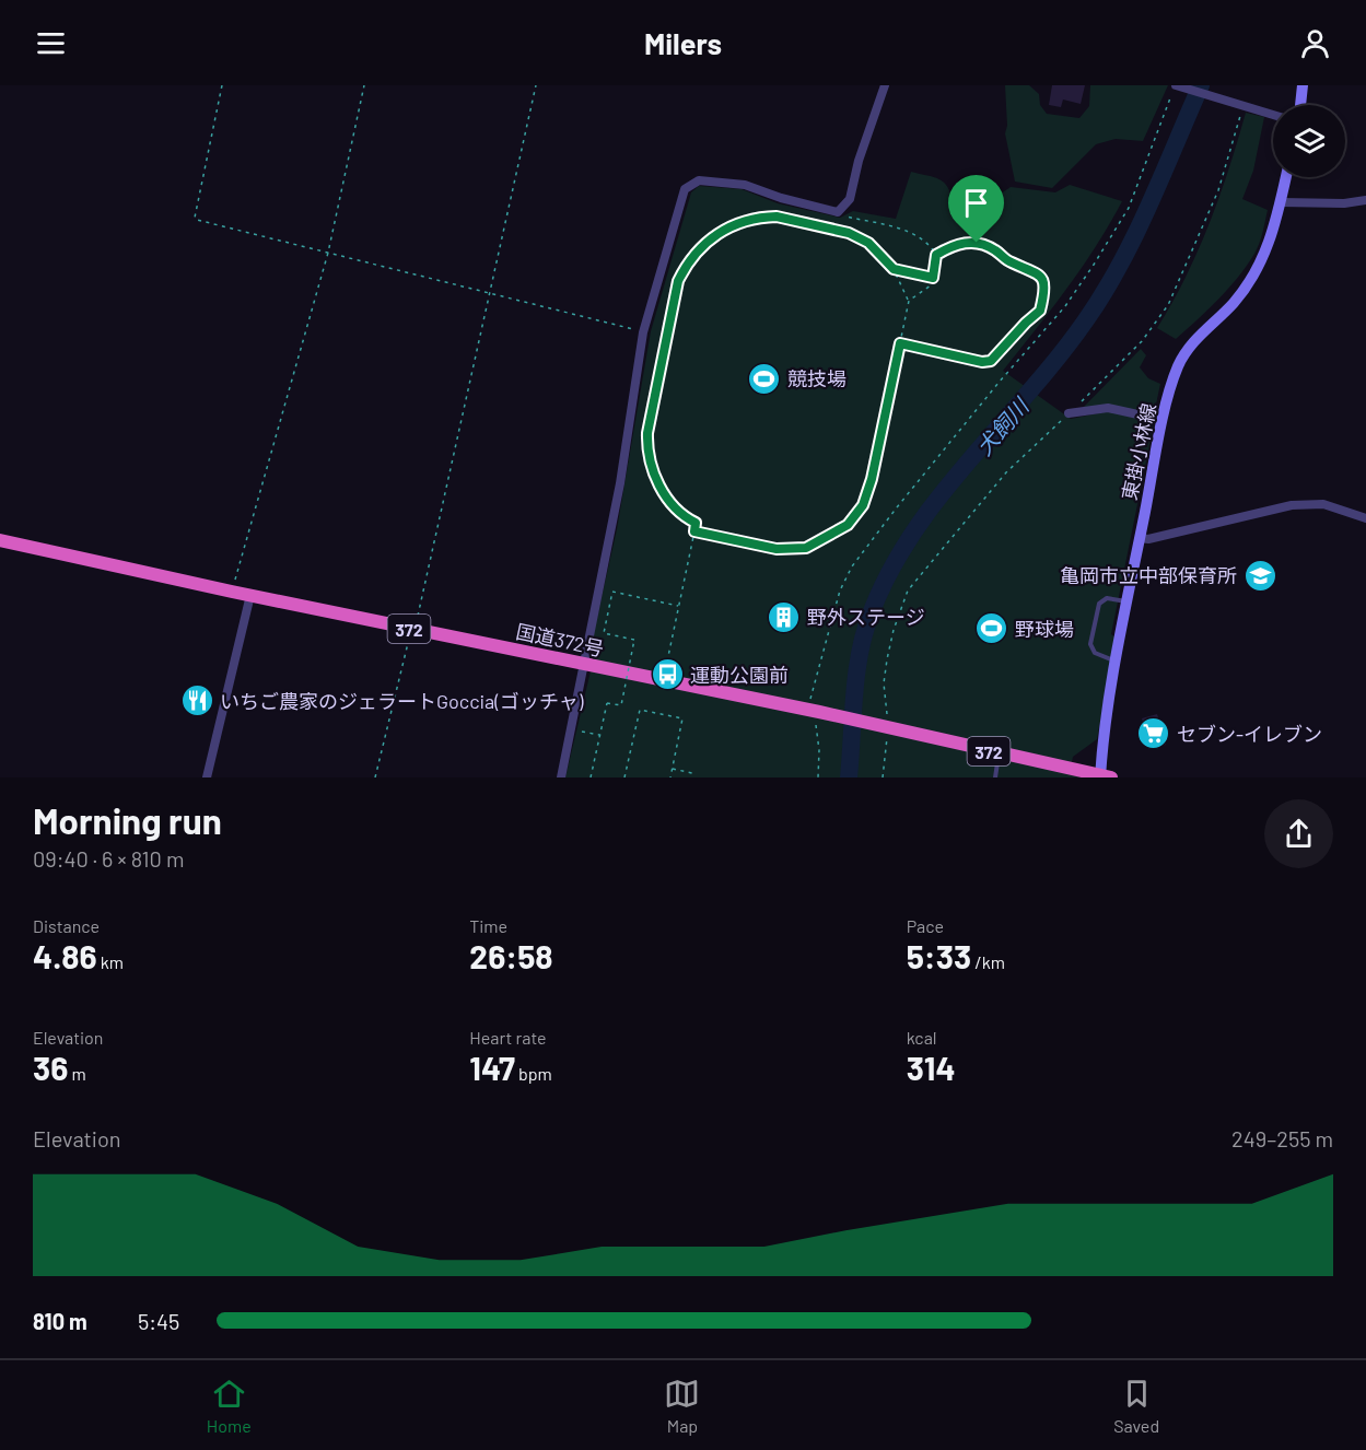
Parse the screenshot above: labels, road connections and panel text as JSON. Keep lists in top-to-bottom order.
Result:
{
  "streets": {
    "highway": ["372", "国道372号"],
    "main road": ["東掛小林線"]
  },
  "crossings": [
    ["東掛小林線", "国道372号"]
  ],
  "water": ["犬飼川"],
  "places": {
    "sports": ["競技場", "野球場"],
    "school or university": ["亀岡市立中部保育所"],
    "building": ["野外ステージ"],
    "bus stop": ["運動公園前"],
    "restaurant": ["いちご農家のジェラートGoccia(ゴッチャ)"],
    "supermarket": ["セブン-イレブン"]
  },
  "page": {
    "header": "Milers",
    "heading": ["Morning run", "09:40 · 6 × 810 m"],
    "stats": [
      ["Distance", "4.86 km"],
      ["Time", "26:58"],
      ["Pace", "5:33 /km"],
      ["Elevation", "36 m"],
      ["Heart rate", "147 bpm"],
      ["kcal", "314"]
    ],
    "chart": ["Elevation", "249–255 m"],
    "list": [
      {
        "name": "810 m",
        "note": "5:45"
      }
    ],
    "tabs": ["Home", "Map", "Saved"]
  }
}
